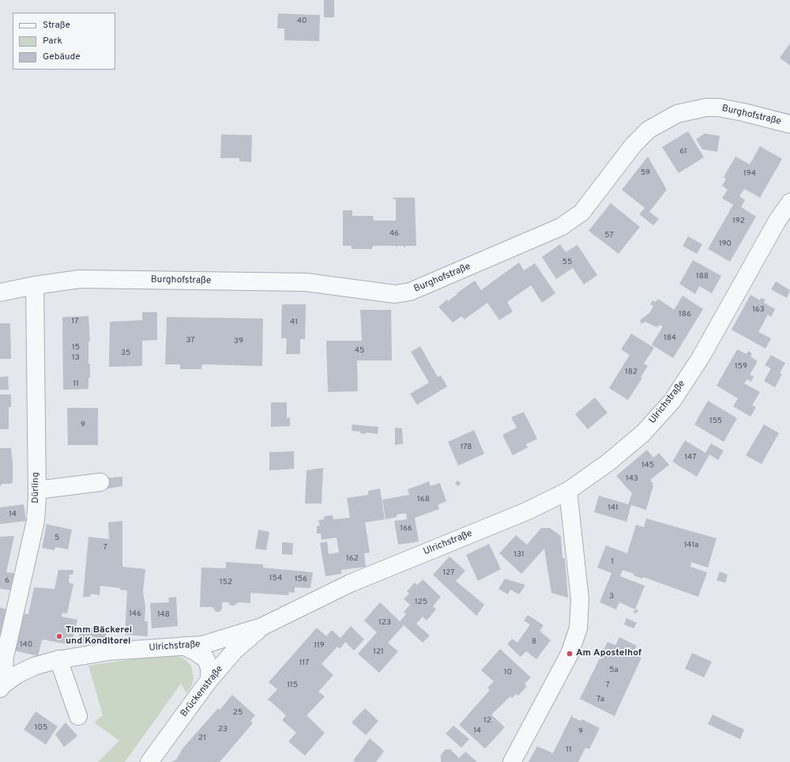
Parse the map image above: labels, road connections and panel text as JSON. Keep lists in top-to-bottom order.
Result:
{
  "streets": {
    "street": [
      "Burghofstraße",
      "Ulrichstraße",
      "Dürling",
      "Brückenstraße"
    ]
  },
  "crossings": [
    ["Burghofstraße", "Dürling"],
    ["Ulrichstraße", "Dürling"],
    ["Ulrichstraße", "Brückenstraße"]
  ],
  "places": ["Timm Bäckerei und Konditorei", "Am Apostelhof"],
  "house_numbers": [
    "40",
    "61",
    "59",
    "194",
    "192",
    "46",
    "57",
    "190",
    "55",
    "188",
    "163",
    "186",
    "17",
    "41",
    "184",
    "37",
    "39",
    "15",
    "45",
    "35",
    "13",
    "159",
    "182",
    "11",
    "155",
    "9",
    "178",
    "147",
    "145",
    "143",
    "168",
    "141",
    "14",
    "166",
    "5",
    "141a",
    "7",
    "131",
    "162",
    "1",
    "127",
    "154",
    "156",
    "6",
    "152",
    "3",
    "125",
    "146",
    "148",
    "123",
    "8",
    "140",
    "119",
    "121",
    "117",
    "5a",
    "10",
    "115",
    "7",
    "7a",
    "25",
    "12",
    "105",
    "23",
    "14",
    "9",
    "21",
    "11"
  ],
  "legend": ["Straße", "Park", "Gebäude"]
}
